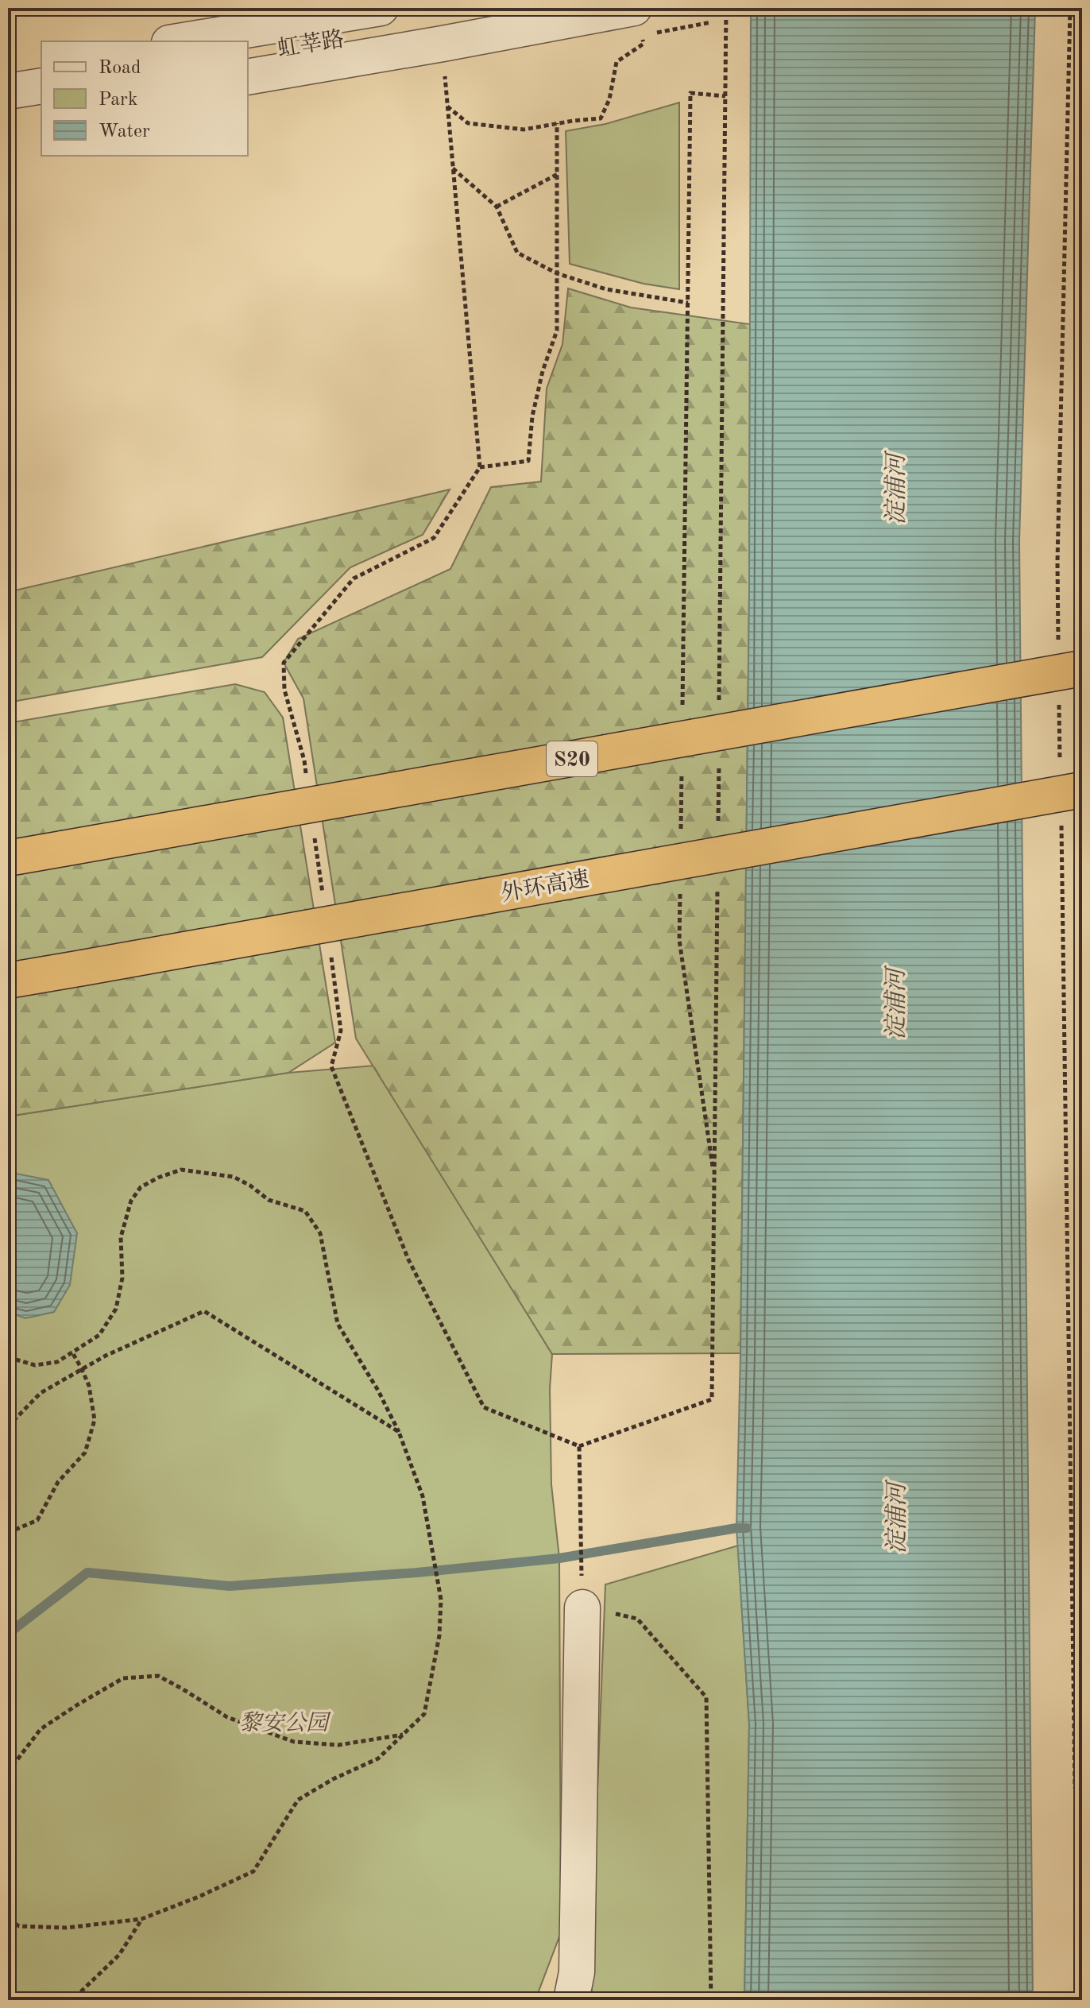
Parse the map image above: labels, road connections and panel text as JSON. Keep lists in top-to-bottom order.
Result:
{
  "streets": {
    "highway": ["S20", "外环高速"],
    "street": ["虹莘路"]
  },
  "water": ["淀浦河"],
  "parks": ["黎安公园"],
  "legend": ["Road", "Park", "Water"]
}
